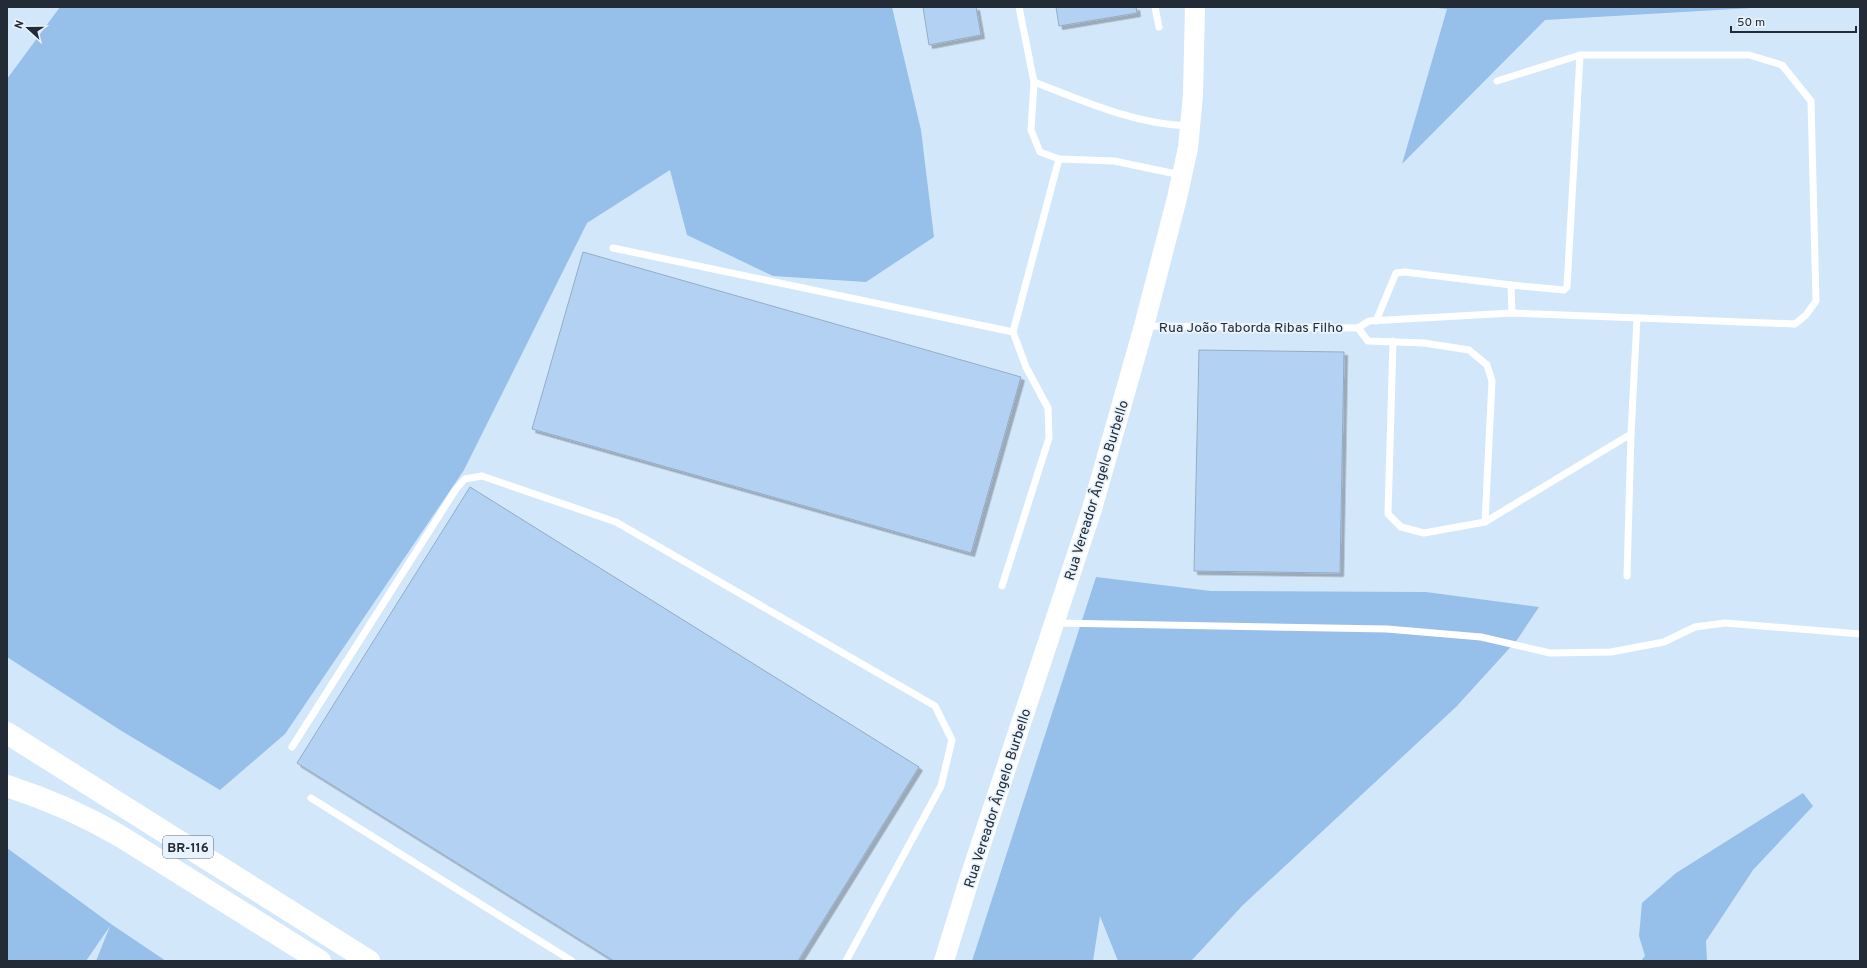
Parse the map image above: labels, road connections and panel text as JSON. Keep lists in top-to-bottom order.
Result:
{
  "streets": {
    "highway": ["BR-116"],
    "main road": ["Rua Vereador Ângelo Burbello"],
    "lane": ["Rua João Taborda Ribas Filho"]
  },
  "crossings": [
    ["Rua João Taborda Ribas Filho", "Rua Vereador Ângelo Burbello"]
  ],
  "scale_bar": "50 m",
  "north": "left"
}
